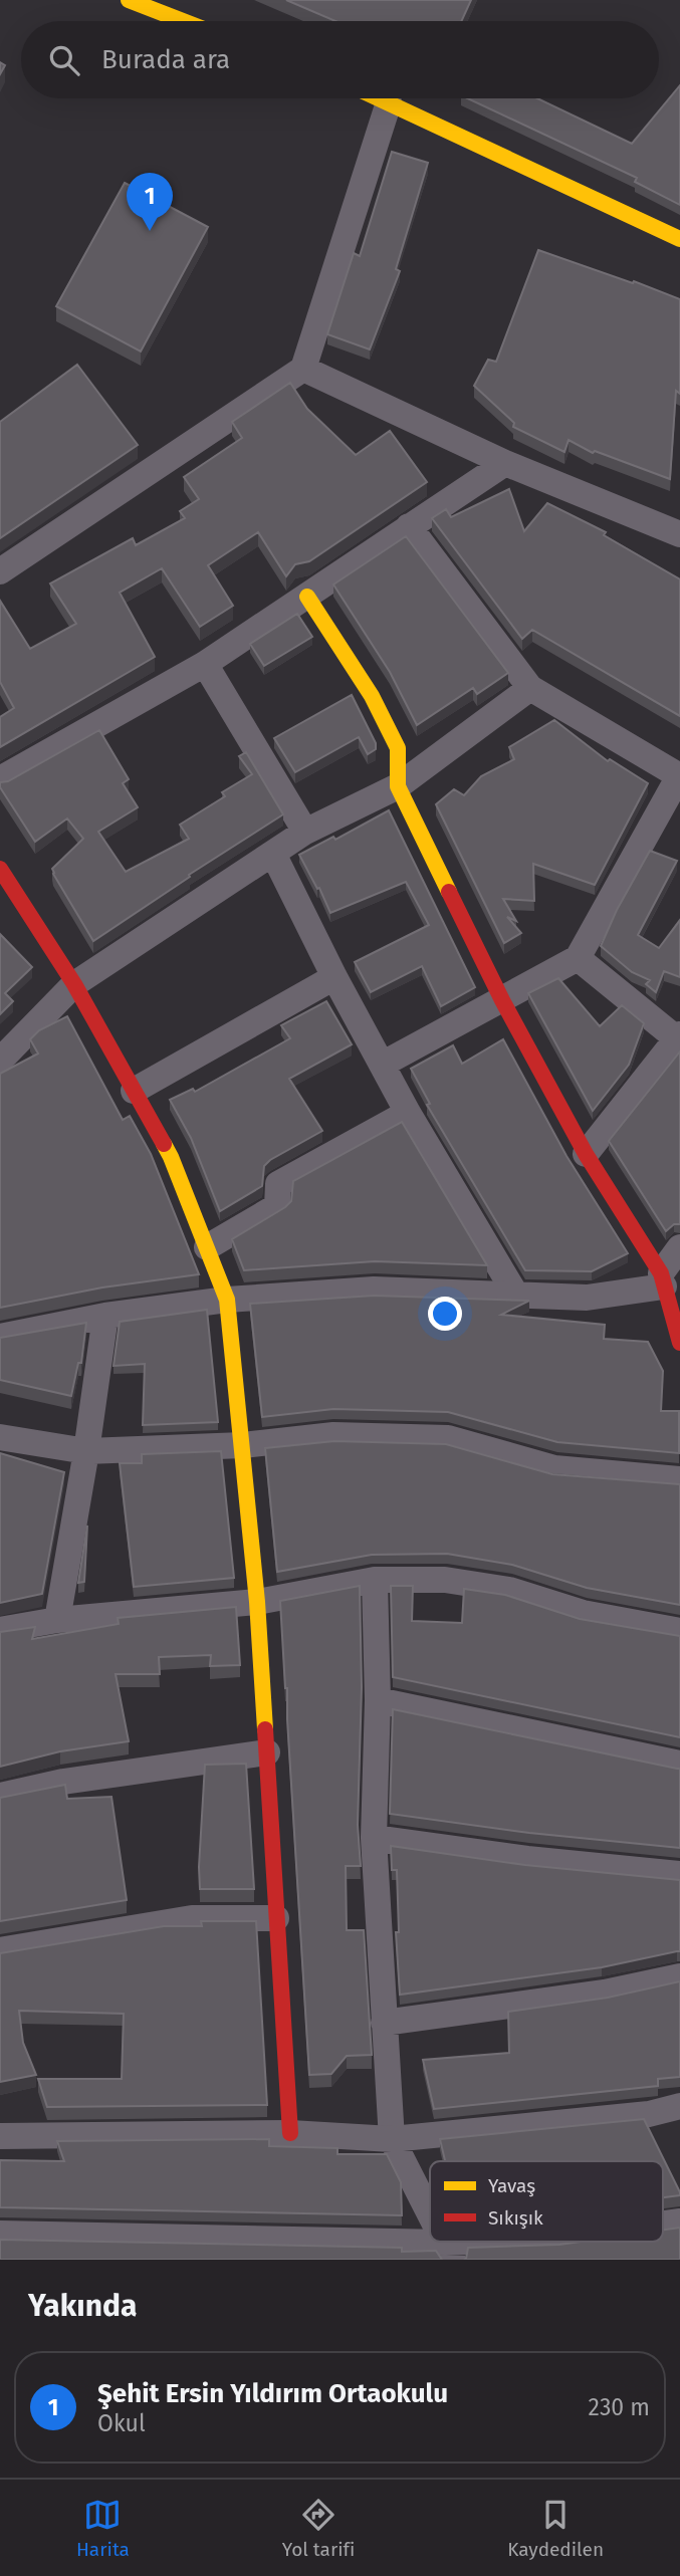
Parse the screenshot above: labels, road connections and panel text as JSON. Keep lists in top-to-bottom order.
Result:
{
  "legend": ["Yavaş", "Sıkışık"],
  "page": {
    "search": "Burada ara",
    "pins": "1",
    "heading": "Yakında",
    "list": [
      {
        "mark": "1",
        "name": "Şehit Ersin Yıldırım Ortaokulu",
        "note": "Okul",
        "value": "230 m"
      }
    ],
    "nav": ["Harita", "Yol tarifi", "Kaydedilen"]
  }
}
